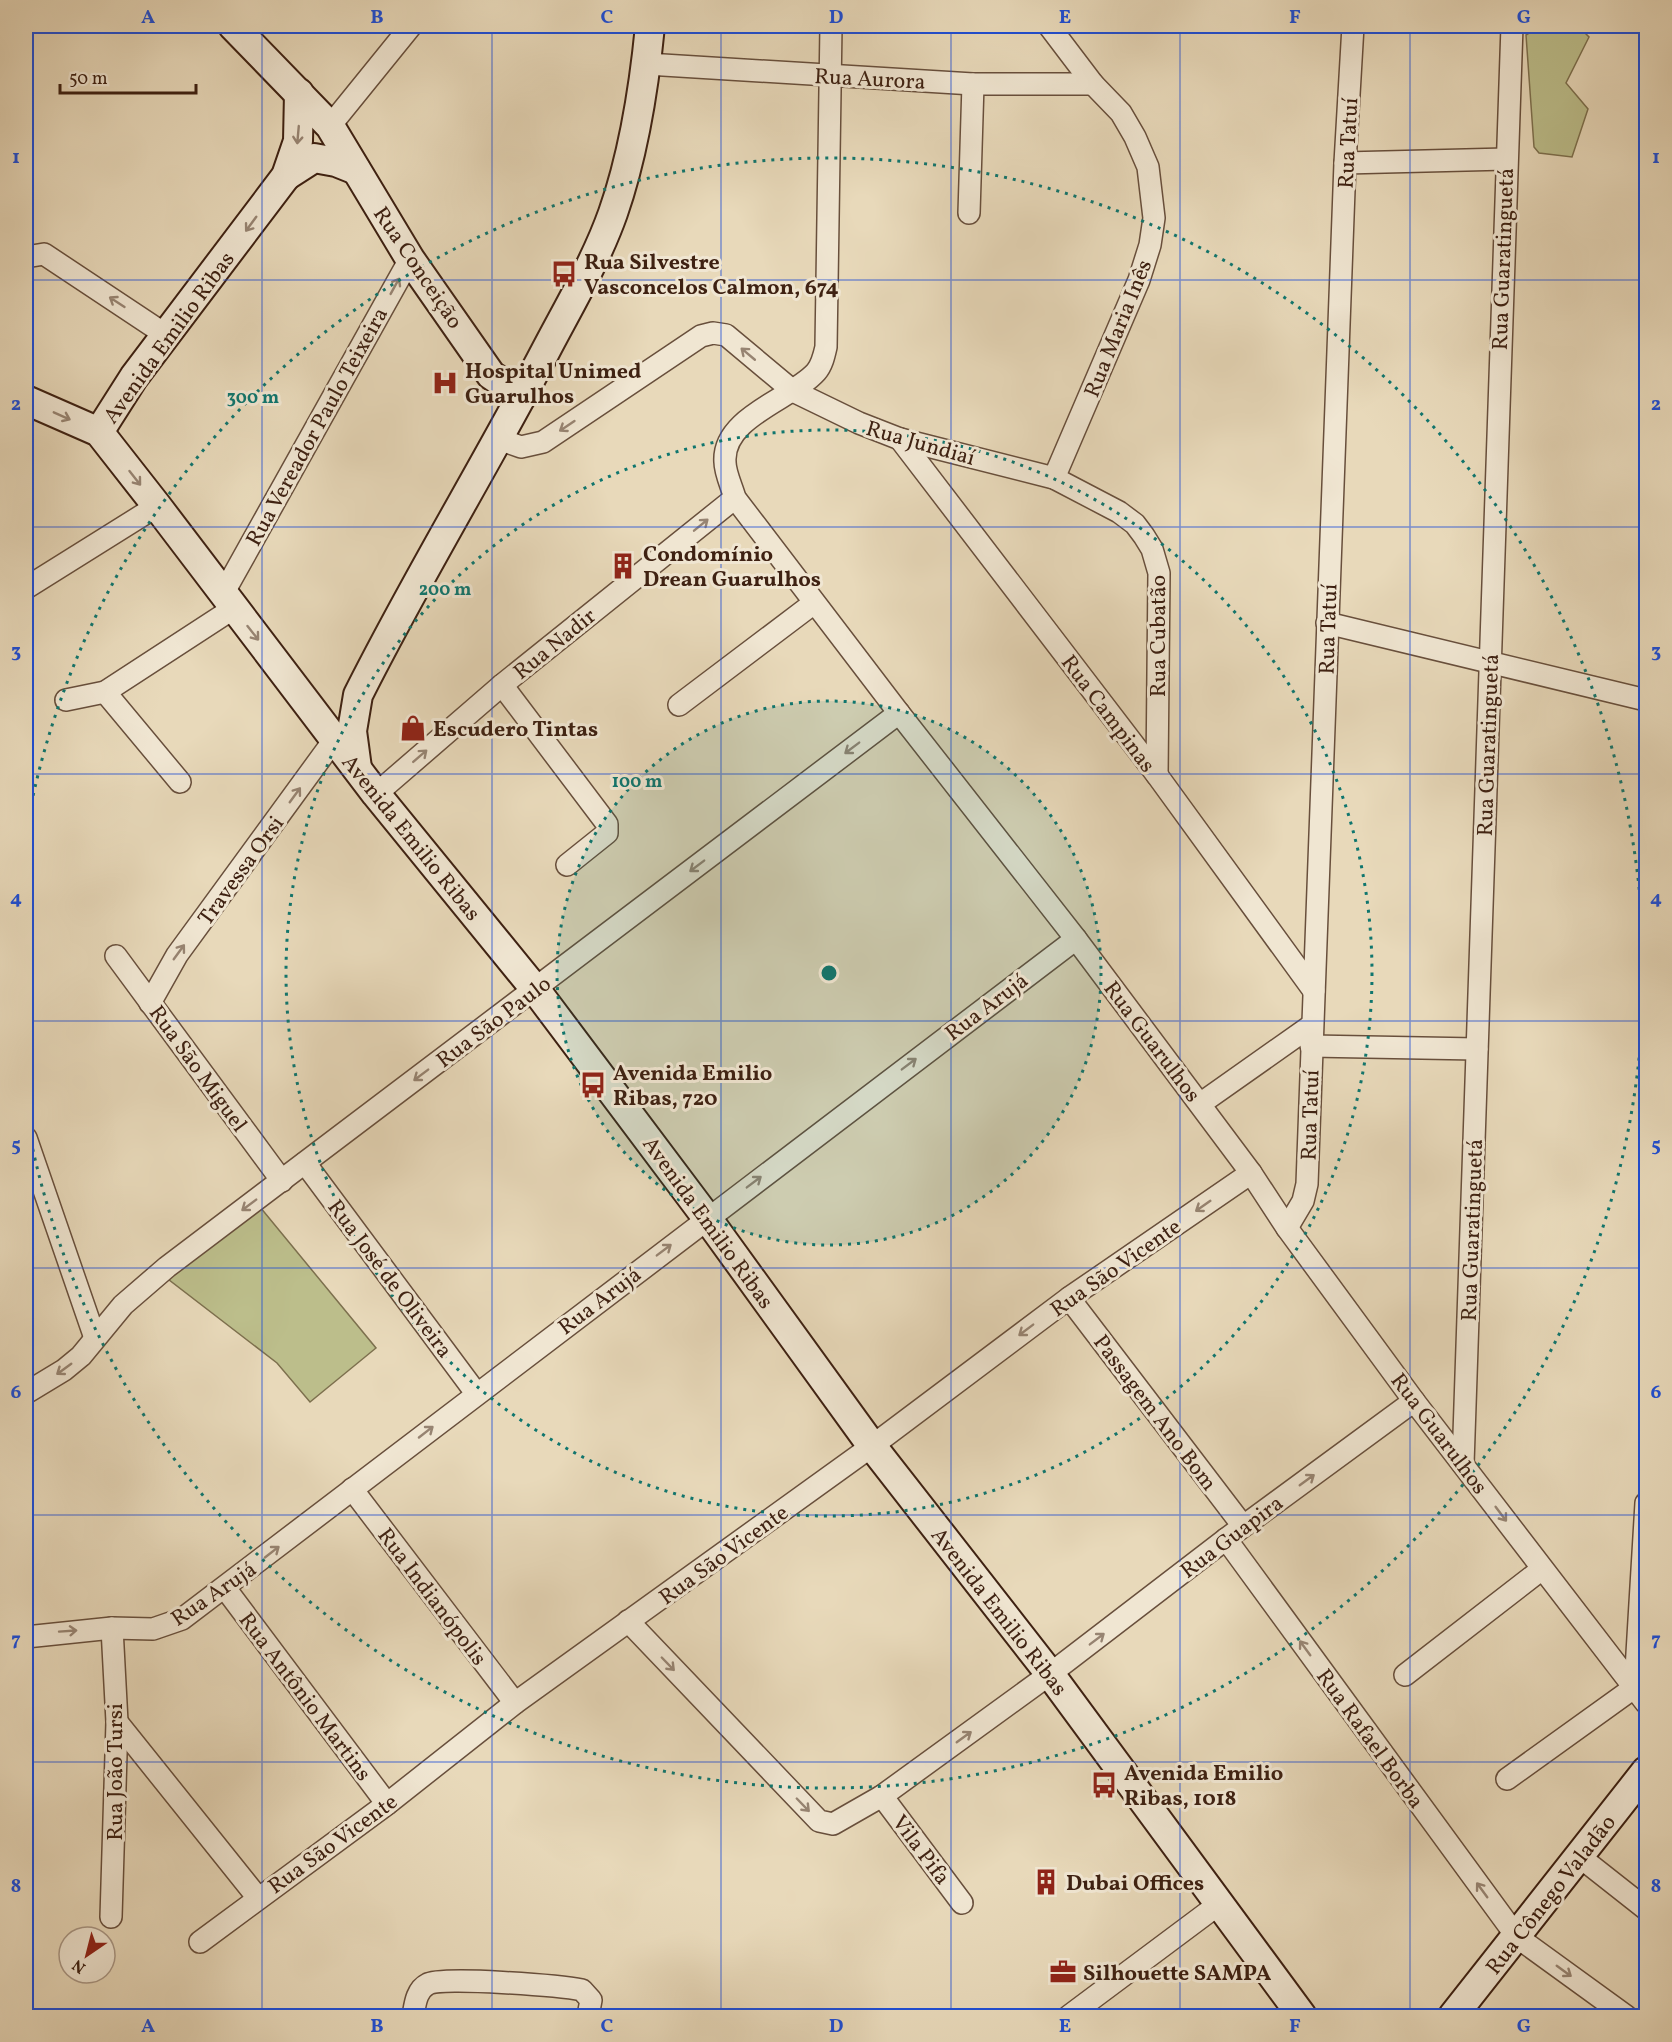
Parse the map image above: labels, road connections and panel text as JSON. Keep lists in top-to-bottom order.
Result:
{
  "streets": {
    "main road": ["Rua Conceição", "Avenida Emilio Ribas", "Rua Cônego Valadão"],
    "street": [
      "Rua Aurora",
      "Rua Tatuí",
      "Rua Guaratinguetá",
      "Rua Maria Inês",
      "Rua Vereador Paulo Teixeira",
      "Rua Jundiaí",
      "Rua Cubatão",
      "Rua Nadir",
      "Rua Campinas",
      "Travessa Orsi",
      "Rua Arujá",
      "Rua São Paulo",
      "Rua Guarulhos",
      "Rua São Miguel",
      "Rua São Vicente",
      "Rua José de Oliveira",
      "Passagem Ano Bom",
      "Rua Guapira",
      "Rua Indianópolis",
      "Rua Antônio Martins",
      "Rua Rafael Borba",
      "Rua João Tursi",
      "Vila Pifa"
    ]
  },
  "crossings": [
    ["Rua Aurora", "Rua Maria Inês"],
    ["Rua Aurora", "Rua Guarulhos"],
    ["Rua Tatuí", "Rua Campinas"],
    ["Rua Tatuí", "Rua Guarulhos"],
    ["Rua Guaratinguetá", "Rua Guarulhos"],
    ["Rua Conceição", "Avenida Emilio Ribas"],
    ["Rua Conceição", "Rua Vereador Paulo Teixeira"],
    ["Rua Maria Inês", "Rua Jundiaí"],
    ["Rua Maria Inês", "Rua Cubatão"],
    ["Avenida Emilio Ribas", "Rua Vereador Paulo Teixeira"],
    ["Avenida Emilio Ribas", "Rua Nadir"],
    ["Avenida Emilio Ribas", "Travessa Orsi"],
    ["Avenida Emilio Ribas", "Rua Arujá"],
    ["Avenida Emilio Ribas", "Rua São Paulo"],
    ["Avenida Emilio Ribas", "Rua São Vicente"],
    ["Avenida Emilio Ribas", "Rua Guapira"],
    ["Rua Jundiaí", "Rua Cubatão"],
    ["Rua Jundiaí", "Rua Campinas"],
    ["Rua Jundiaí", "Rua Guarulhos"],
    ["Rua Cubatão", "Rua Campinas"],
    ["Rua Nadir", "Rua Guarulhos"],
    ["Travessa Orsi", "Rua São Miguel"],
    ["Rua Arujá", "Rua Guarulhos"],
    ["Rua Arujá", "Rua José de Oliveira"],
    ["Rua Arujá", "Rua Indianópolis"],
    ["Rua Arujá", "Rua Antônio Martins"],
    ["Rua Arujá", "Rua João Tursi"],
    ["Rua São Paulo", "Rua Guarulhos"],
    ["Rua São Paulo", "Rua São Miguel"],
    ["Rua São Paulo", "Rua José de Oliveira"],
    ["Rua Guarulhos", "Rua São Vicente"],
    ["Rua Guarulhos", "Rua Guapira"],
    ["Rua São Vicente", "Passagem Ano Bom"],
    ["Rua São Vicente", "Rua Guapira"],
    ["Rua São Vicente", "Rua Indianópolis"],
    ["Rua São Vicente", "Rua Antônio Martins"],
    ["Passagem Ano Bom", "Rua Guapira"],
    ["Rua Guapira", "Rua Rafael Borba"],
    ["Rua Guapira", "Vila Pifa"],
    ["Rua Rafael Borba", "Rua Cônego Valadão"]
  ],
  "one_way": [
    "Rua Vereador Paulo Teixeira",
    "Rua Jundiaí",
    "Travessa Orsi",
    "Rua Arujá",
    "Rua São Paulo",
    "Rua São Vicente",
    "Rua Guapira"
  ],
  "places": {
    "bus stop": ["Rua Silvestre Vasconcelos Calmon, 674", "Avenida Emilio Ribas, 720", "Avenida Emilio Ribas, 1018"],
    "hospital": ["Hospital Unimed Guarulhos"],
    "building": ["Condomínio Drean Guarulhos", "Dubai Offices"],
    "shop": ["Escudero Tintas"],
    "office": ["Silhouette SAMPA"]
  },
  "scale_bar": "50 m",
  "north": "bottom left",
  "grid": {
    "columns": [
      "A",
      "B",
      "C",
      "D",
      "E",
      "F",
      "G"
    ],
    "rows": [
      "1",
      "2",
      "3",
      "4",
      "5",
      "6",
      "7",
      "8"
    ]
  },
  "rings": ["300 m", "200 m", "100 m"]
}
